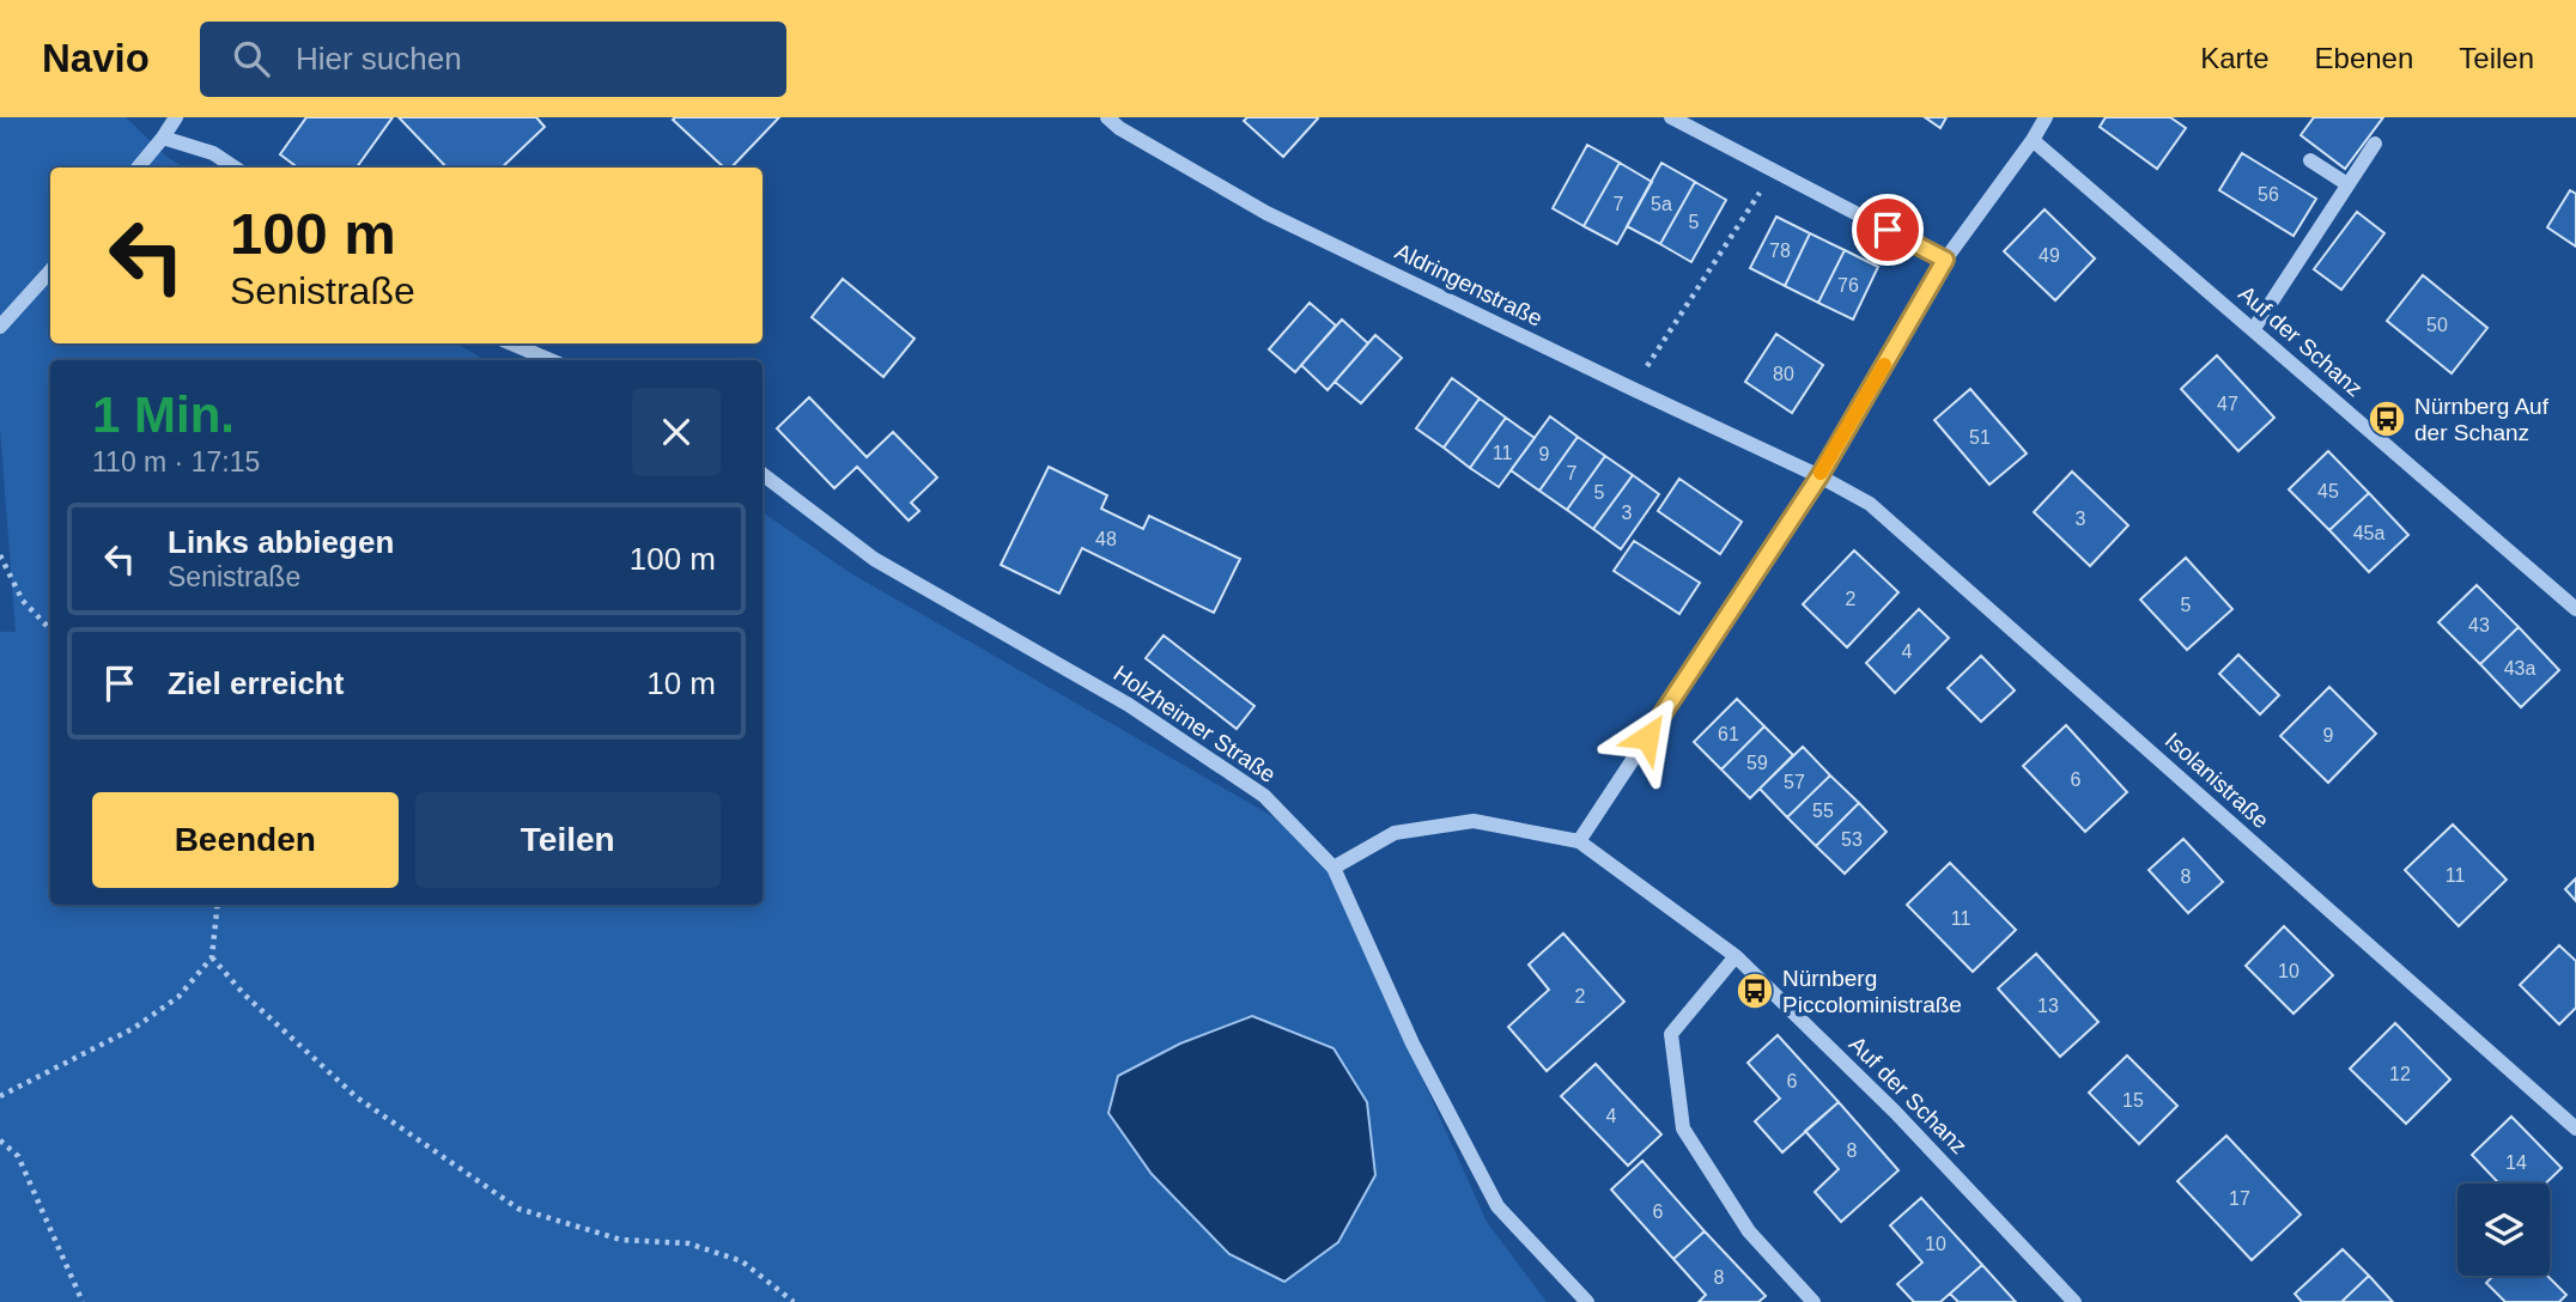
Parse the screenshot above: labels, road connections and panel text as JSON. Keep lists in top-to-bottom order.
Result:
{
  "streets": {
    "street": [
      "Aldringenstraße",
      "Auf der Schanz",
      "Holzheimer Straße",
      "Isolanistraße"
    ]
  },
  "crossings": [
    ["Aldringenstraße", "Isolanistraße"],
    ["Auf der Schanz", "Holzheimer Straße"]
  ],
  "places": {
    "bus stop": ["Nürnberg Auf der Schanz", "Nürnberg Piccoloministraße"]
  },
  "house_numbers": [
    "56",
    "7",
    "5a",
    "5",
    "78",
    "49",
    "76",
    "50",
    "80",
    "47",
    "51",
    "11",
    "9",
    "7",
    "45",
    "5",
    "3",
    "3",
    "45a",
    "48",
    "2",
    "5",
    "43",
    "4",
    "43a",
    "61",
    "9",
    "59",
    "6",
    "57",
    "55",
    "53",
    "11",
    "8",
    "11",
    "10",
    "2",
    "13",
    "12",
    "6",
    "15",
    "4",
    "8",
    "14",
    "17",
    "6",
    "10",
    "8"
  ],
  "page": {
    "header": "Navio",
    "search": "Hier suchen",
    "nav": ["Karte", "Ebenen", "Teilen"],
    "turn": ["100 m", "Senistraße"],
    "heading": ["1 Min.", "110 m · 17:15"],
    "list": [
      {
        "name": "Links abbiegen",
        "note": "Senistraße",
        "value": "100 m"
      },
      {
        "name": "Ziel erreicht",
        "value": "10 m"
      }
    ],
    "buttons": ["Beenden", "Teilen"]
  }
}
